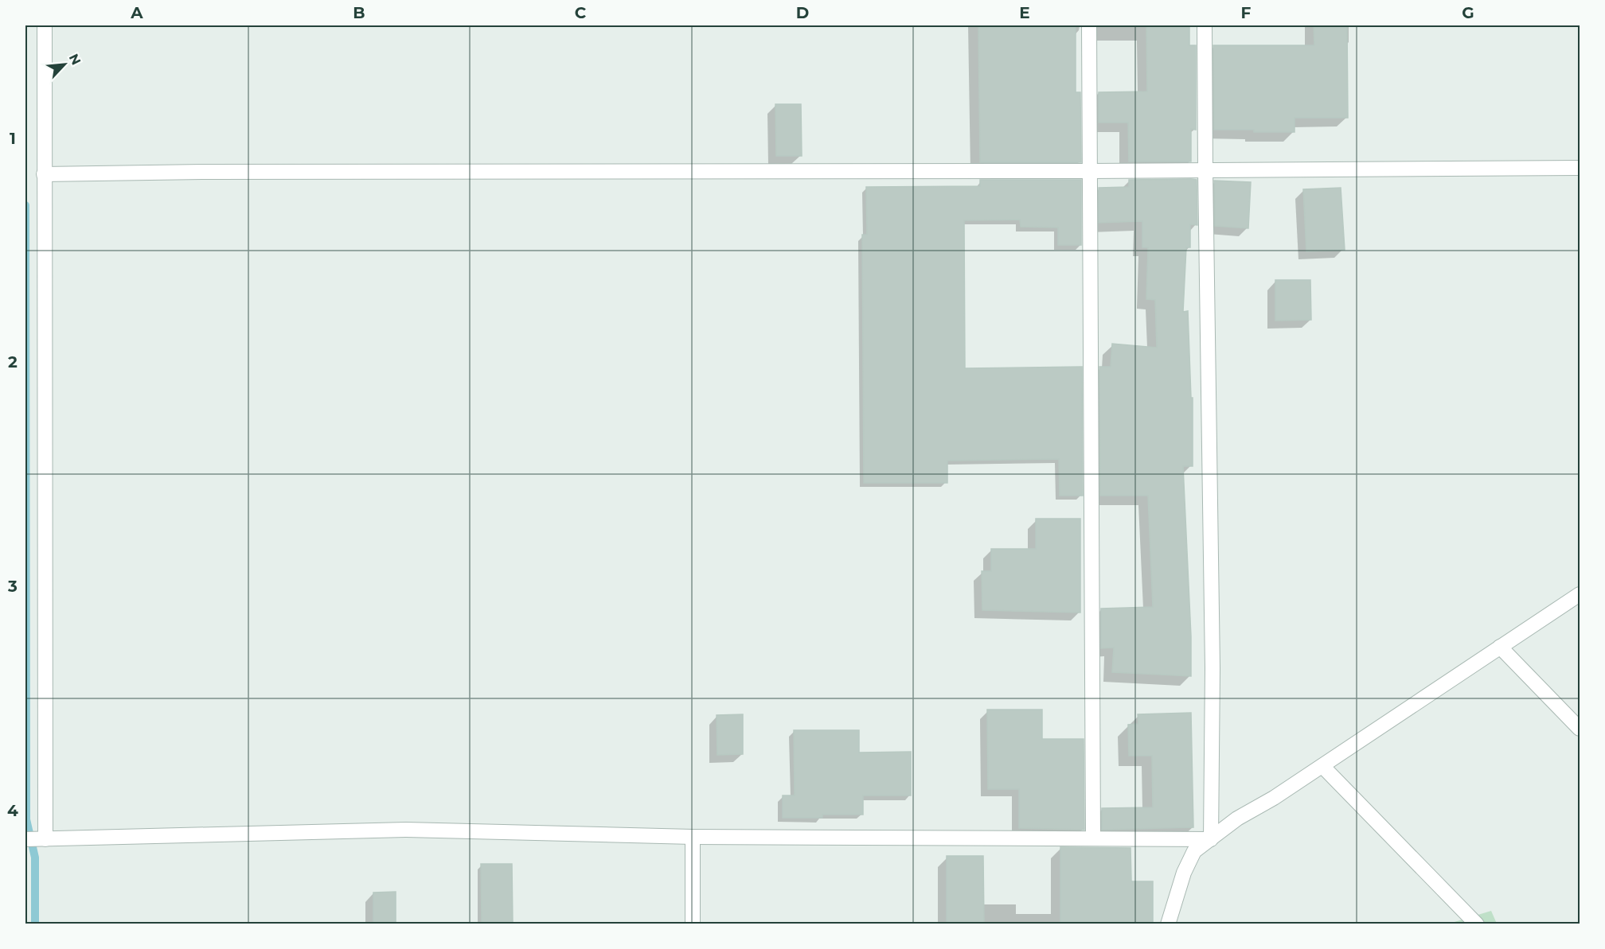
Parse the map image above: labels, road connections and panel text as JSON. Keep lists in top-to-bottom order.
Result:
{
  "north": "top right",
  "grid": {
    "columns": [
      "A",
      "B",
      "C",
      "D",
      "E",
      "F",
      "G"
    ],
    "rows": [
      "1",
      "2",
      "3",
      "4"
    ]
  }
}
